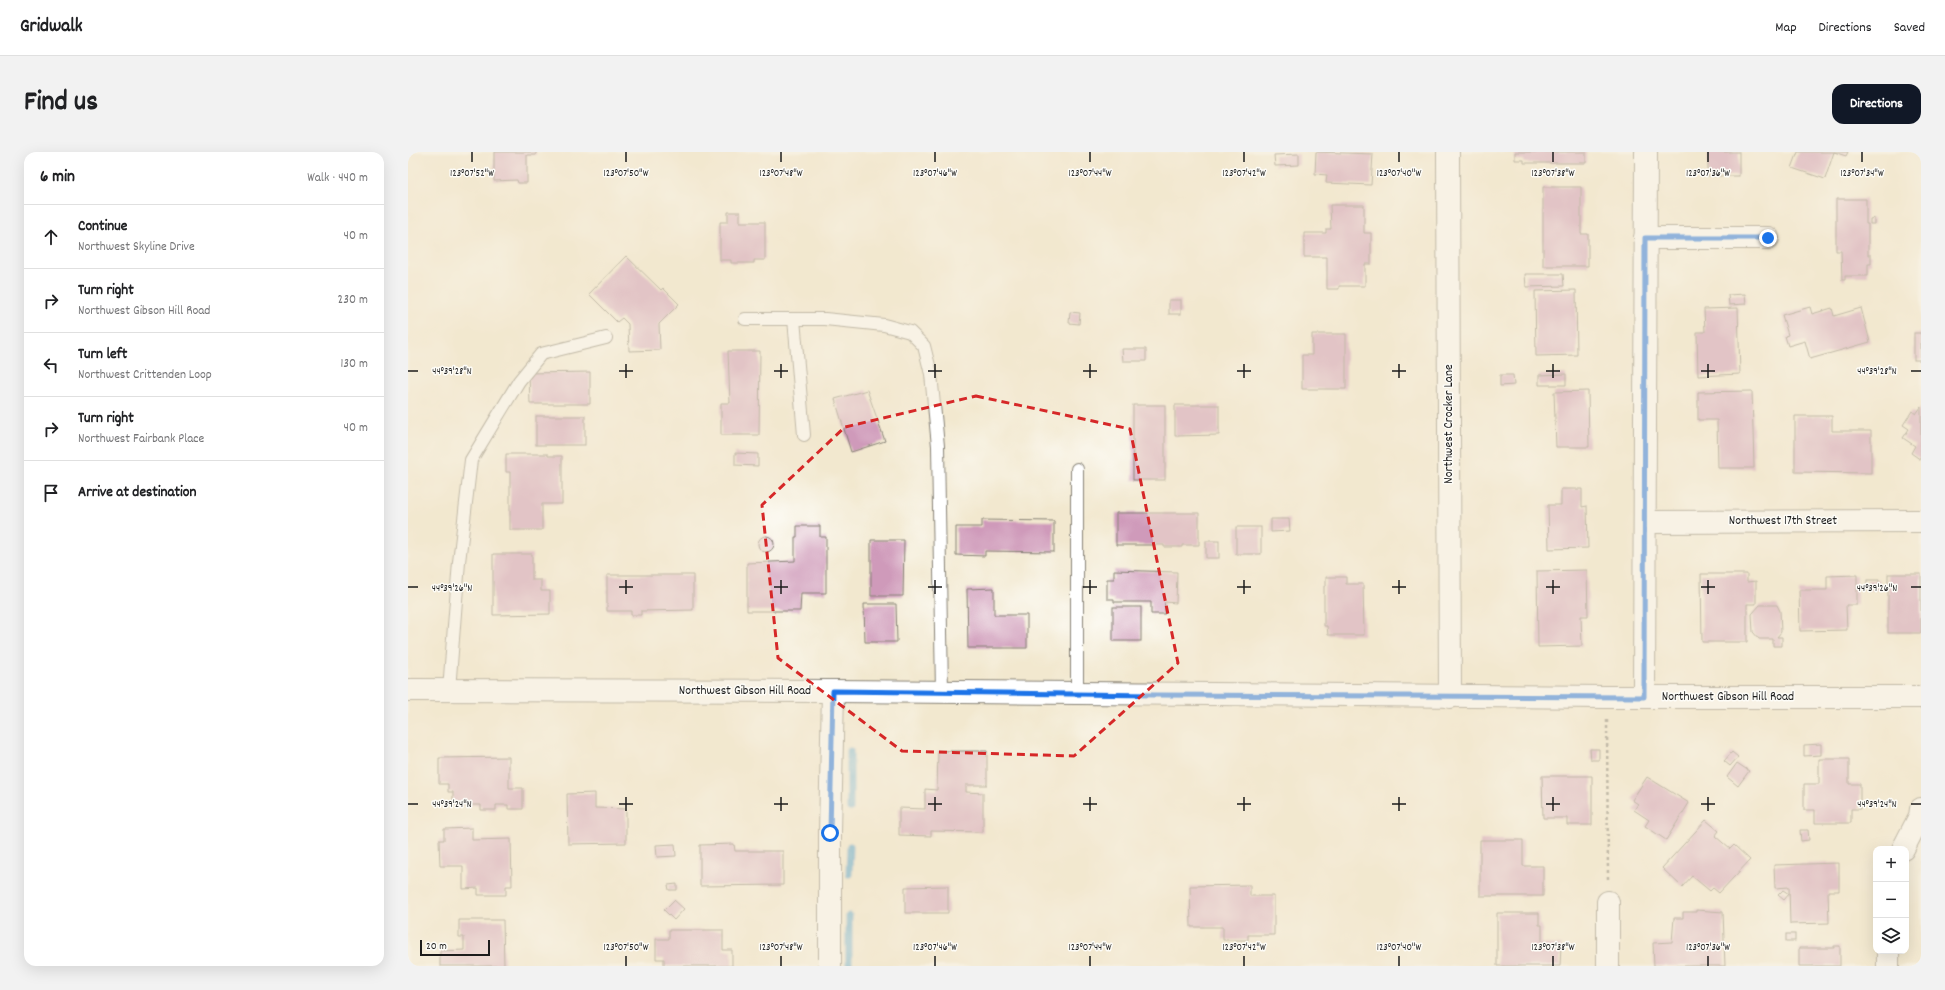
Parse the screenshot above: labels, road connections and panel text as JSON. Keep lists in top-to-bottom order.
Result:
{
  "streets": {
    "street": ["Northwest Crocker Lane", "Northwest 17th Street", "Northwest Gibson Hill Road"]
  },
  "crossings": [
    ["Northwest Crocker Lane", "Northwest Gibson Hill Road"]
  ],
  "scale_bar": "20 m",
  "page": {
    "header": "Gridwalk",
    "nav": ["Map", "Directions", "Saved"],
    "title": "Find us",
    "buttons": "Directions",
    "heading": ["6 min", "Walk · 440 m"],
    "list": [
      ["Continue", "Northwest Skyline Drive", "40 m"],
      ["Turn right", "Northwest Gibson Hill Road", "230 m"],
      ["Turn left", "Northwest Crittenden Loop", "130 m"],
      ["Turn right", "Northwest Fairbank Place", "40 m"],
      "Arrive at destination"
    ],
    "map_buttons": ["+", "−"],
    "scale": "20 m"
  },
  "coordinates": [
    "123°07'52\"W",
    "123°07'50\"W",
    "123°07'48\"W",
    "123°07'46\"W",
    "123°07'44\"W",
    "123°07'42\"W",
    "123°07'40\"W",
    "123°07'38\"W",
    "123°07'36\"W",
    "123°07'34\"W",
    "44°39'28\"N",
    "44°39'26\"N",
    "44°39'24\"N"
  ]
}
